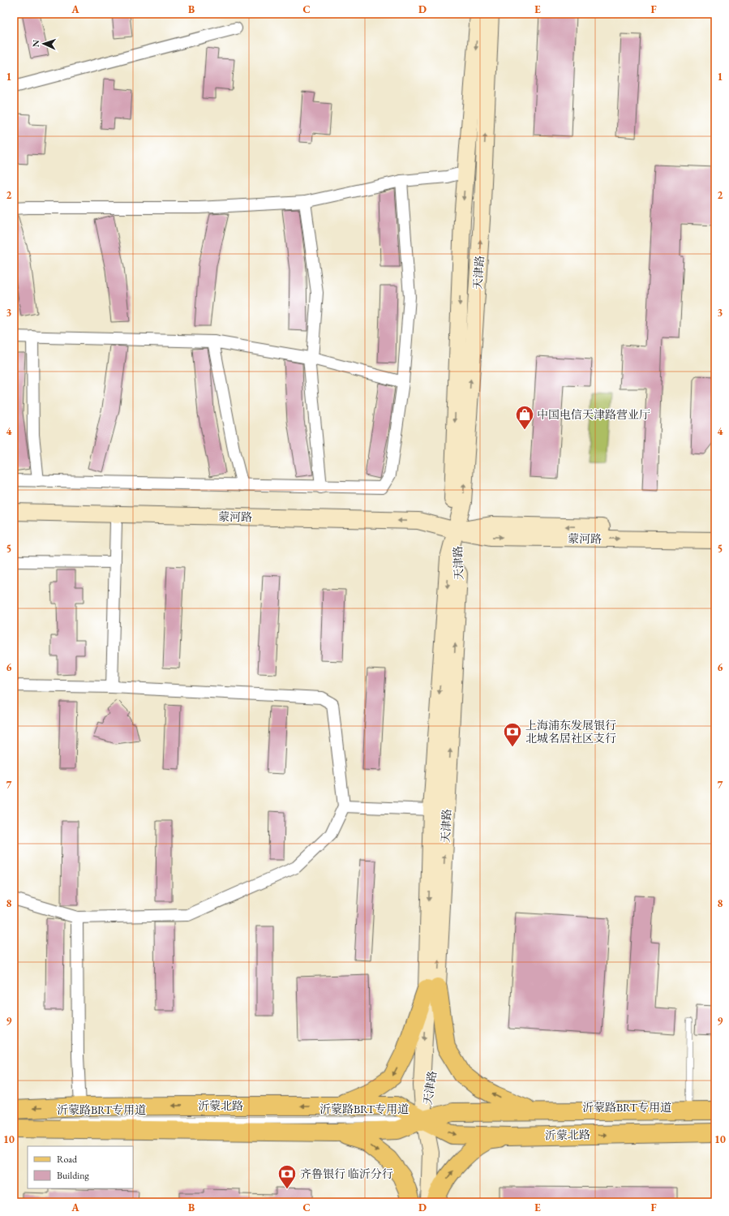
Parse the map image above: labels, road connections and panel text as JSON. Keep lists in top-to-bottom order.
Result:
{
  "streets": {
    "main road": ["天津路", "蒙河路", "沂蒙北路"],
    "lane": ["沂蒙路BRT专用道"]
  },
  "crossings": [
    ["天津路", "蒙河路"],
    ["天津路", "沂蒙北路"],
    ["天津路", "沂蒙路BRT专用道"],
    ["沂蒙北路", "沂蒙路BRT专用道"]
  ],
  "places": {
    "shop": ["中国电信天津路营业厅"],
    "bank": ["上海浦东发展银行 北城名居社区支行", "齐鲁银行 临沂分行"]
  },
  "legend": ["Road", "Building"],
  "north": "left",
  "grid": {
    "columns": [
      "A",
      "B",
      "C",
      "D",
      "E",
      "F"
    ],
    "rows": [
      "1",
      "2",
      "3",
      "4",
      "5",
      "6",
      "7",
      "8",
      "9",
      "10"
    ]
  }
}
